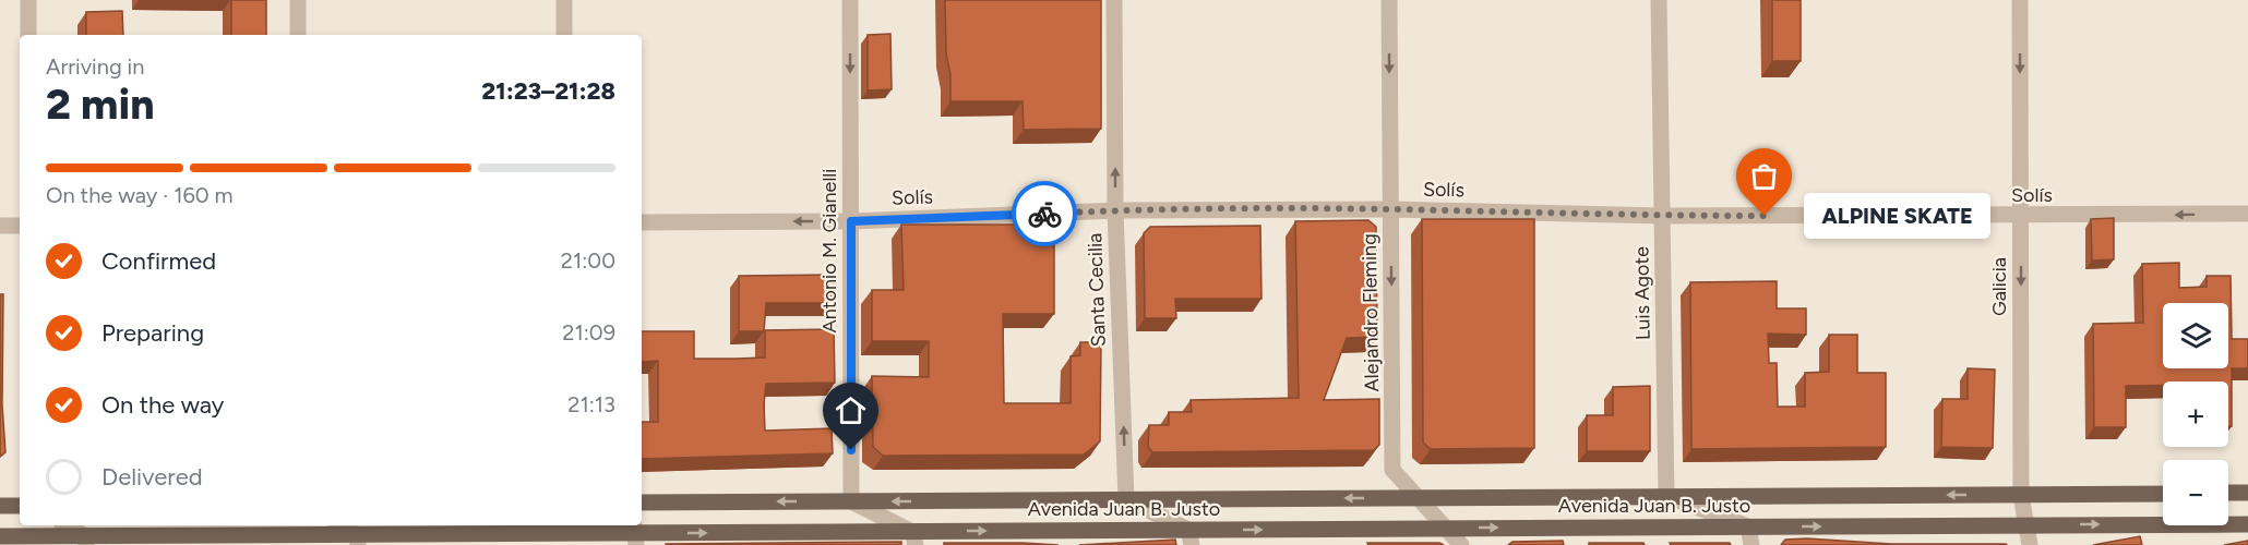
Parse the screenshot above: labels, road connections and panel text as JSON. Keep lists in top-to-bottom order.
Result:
{
  "streets": {
    "main road": ["Avenida Juan B. Justo"],
    "street": [
      "Solís",
      "Antonio M. Gianelli",
      "Galicia",
      "Santa Cecilia",
      "Luis Agote",
      "Alejandro Fleming"
    ]
  },
  "crossings": [
    ["Solís", "Antonio M. Gianelli"],
    ["Solís", "Galicia"],
    ["Solís", "Santa Cecilia"],
    ["Solís", "Luis Agote"],
    ["Solís", "Alejandro Fleming"],
    ["Antonio M. Gianelli", "Avenida Juan B. Justo"],
    ["Galicia", "Avenida Juan B. Justo"],
    ["Santa Cecilia", "Avenida Juan B. Justo"],
    ["Luis Agote", "Avenida Juan B. Justo"],
    ["Alejandro Fleming", "Avenida Juan B. Justo"]
  ],
  "one_way": [
    "Antonio M. Gianelli",
    "Galicia",
    "Santa Cecilia",
    "Alejandro Fleming"
  ],
  "places": ["ALPINE SKATE"],
  "page": {
    "heading": ["2 min", "Arriving in", "21:23–21:28"],
    "bar": "On the way · 160 m",
    "bubble": "ALPINE SKATE",
    "list": [
      ["Confirmed", "21:00"],
      ["Preparing", "21:09"],
      ["On the way", "21:13"],
      "Delivered"
    ],
    "map_buttons": ["+", "−"]
  }
}
